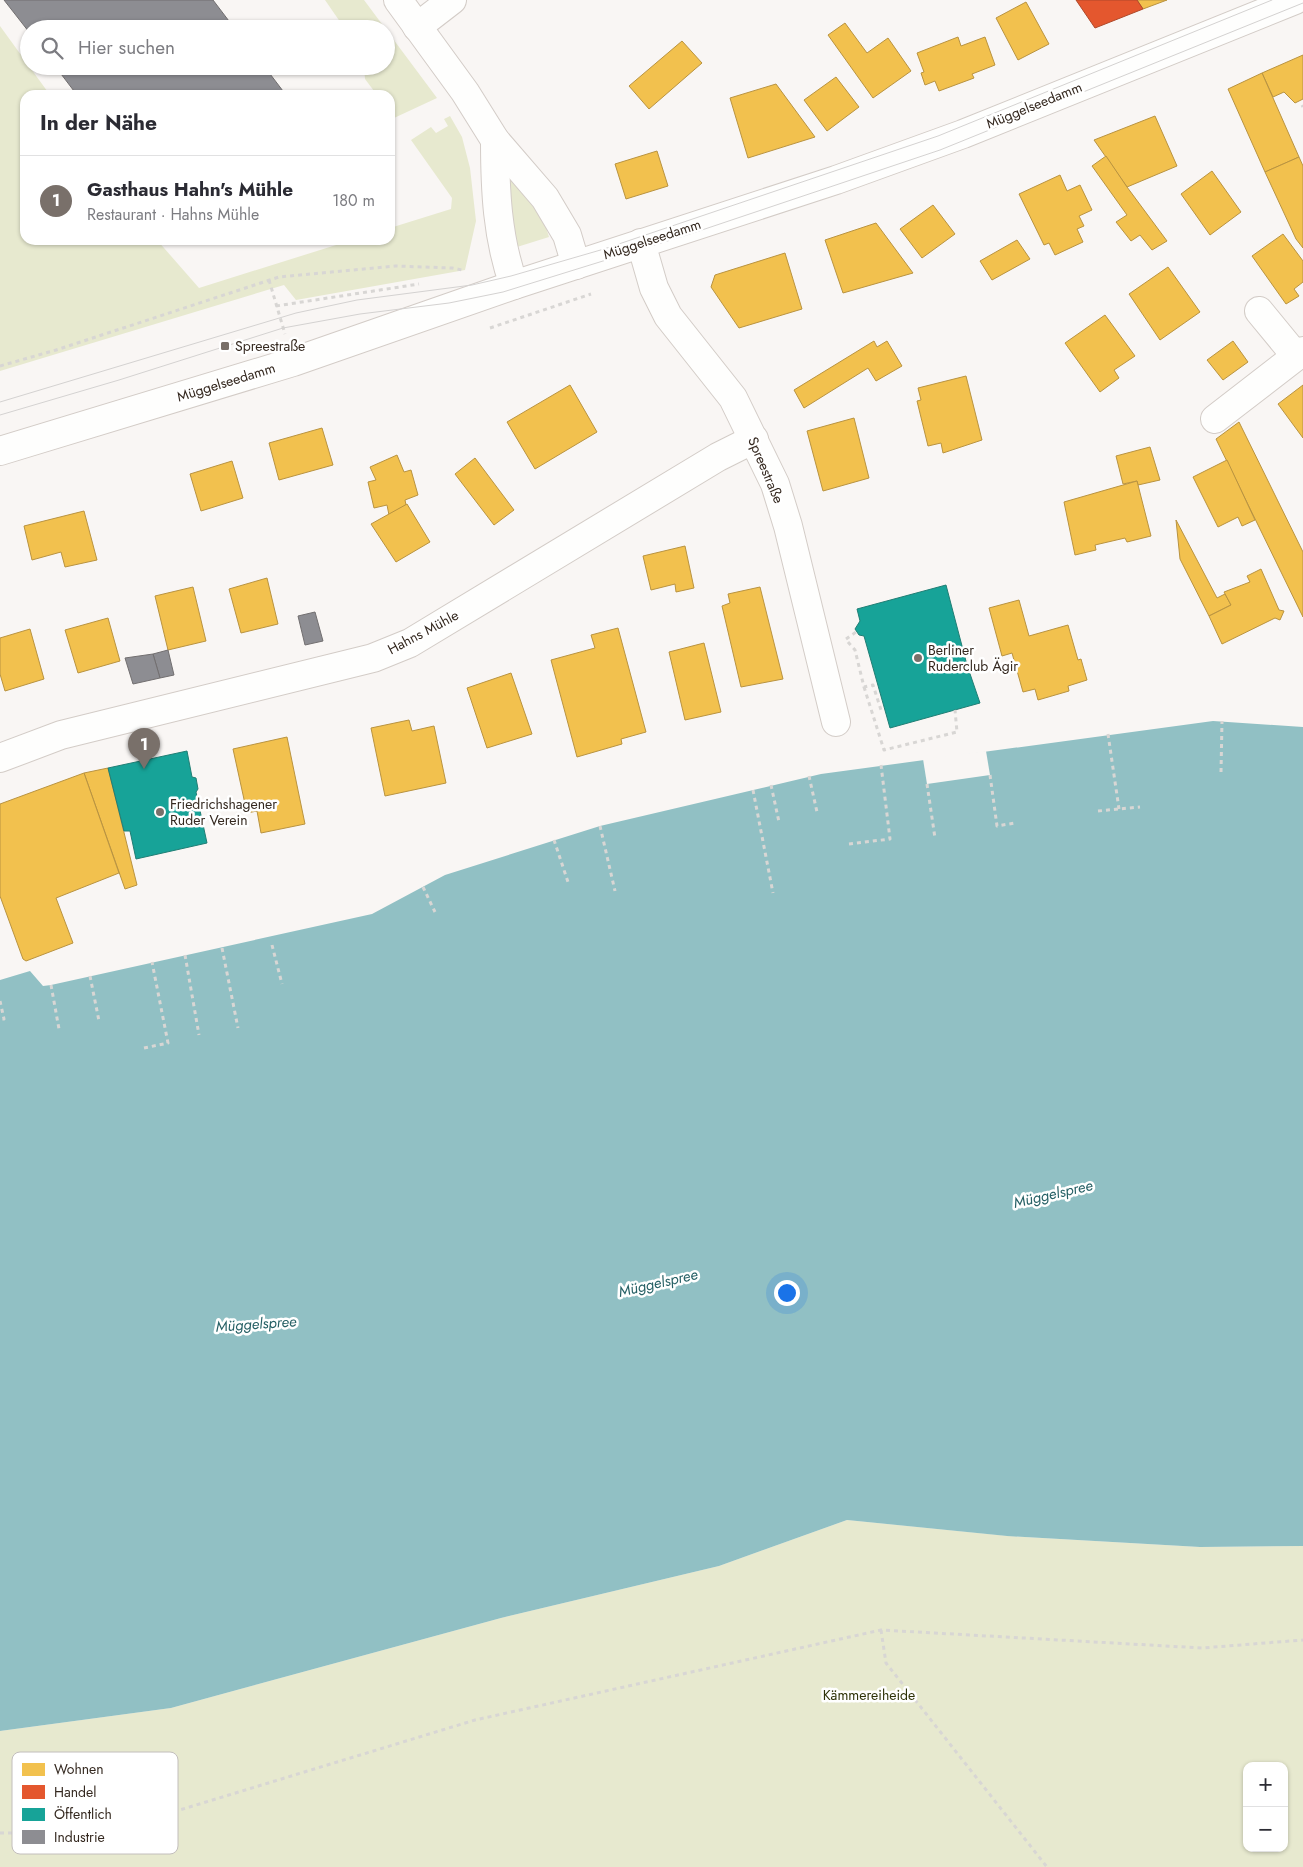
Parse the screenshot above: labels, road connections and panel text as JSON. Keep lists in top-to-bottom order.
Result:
{
  "streets": {
    "street": ["Müggelseedamm", "Spreestraße", "Hahns Mühle"]
  },
  "crossings": [
    ["Müggelseedamm", "Spreestraße"],
    ["Spreestraße", "Hahns Mühle"]
  ],
  "water": ["Müggelspree"],
  "parks": ["Kämmereiheide"],
  "places": {
    "transit": ["Spreestraße"],
    "other": ["Berliner Ruderclub Ägir", "Friedrichshagener Ruder Verein"]
  },
  "legend": [
    "Wohnen",
    "Handel",
    "Öffentlich",
    "Industrie"
  ],
  "page": {
    "search": "Hier suchen",
    "heading": "In der Nähe",
    "list": [
      {
        "mark": "1",
        "name": "Gasthaus Hahn's Mühle",
        "note": "Restaurant · Hahns Mühle",
        "value": "180 m"
      }
    ],
    "pins": "1",
    "map_buttons": ["+", "−"]
  }
}
